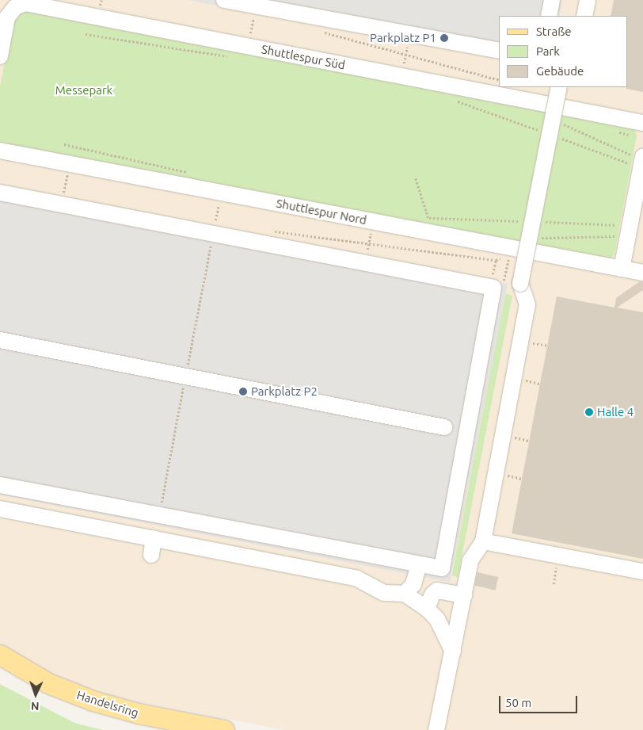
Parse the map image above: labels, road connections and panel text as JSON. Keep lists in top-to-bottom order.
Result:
{
  "streets": {
    "main road": ["Handelsring"],
    "street": ["Shuttlespur Süd", "Shuttlespur Nord"]
  },
  "parks": ["Messepark"],
  "places": ["Parkplatz P1", "Parkplatz P2", "Halle 4"],
  "legend": ["Straße", "Park", "Gebäude"],
  "scale_bar": "50 m",
  "north": "bottom"
}
